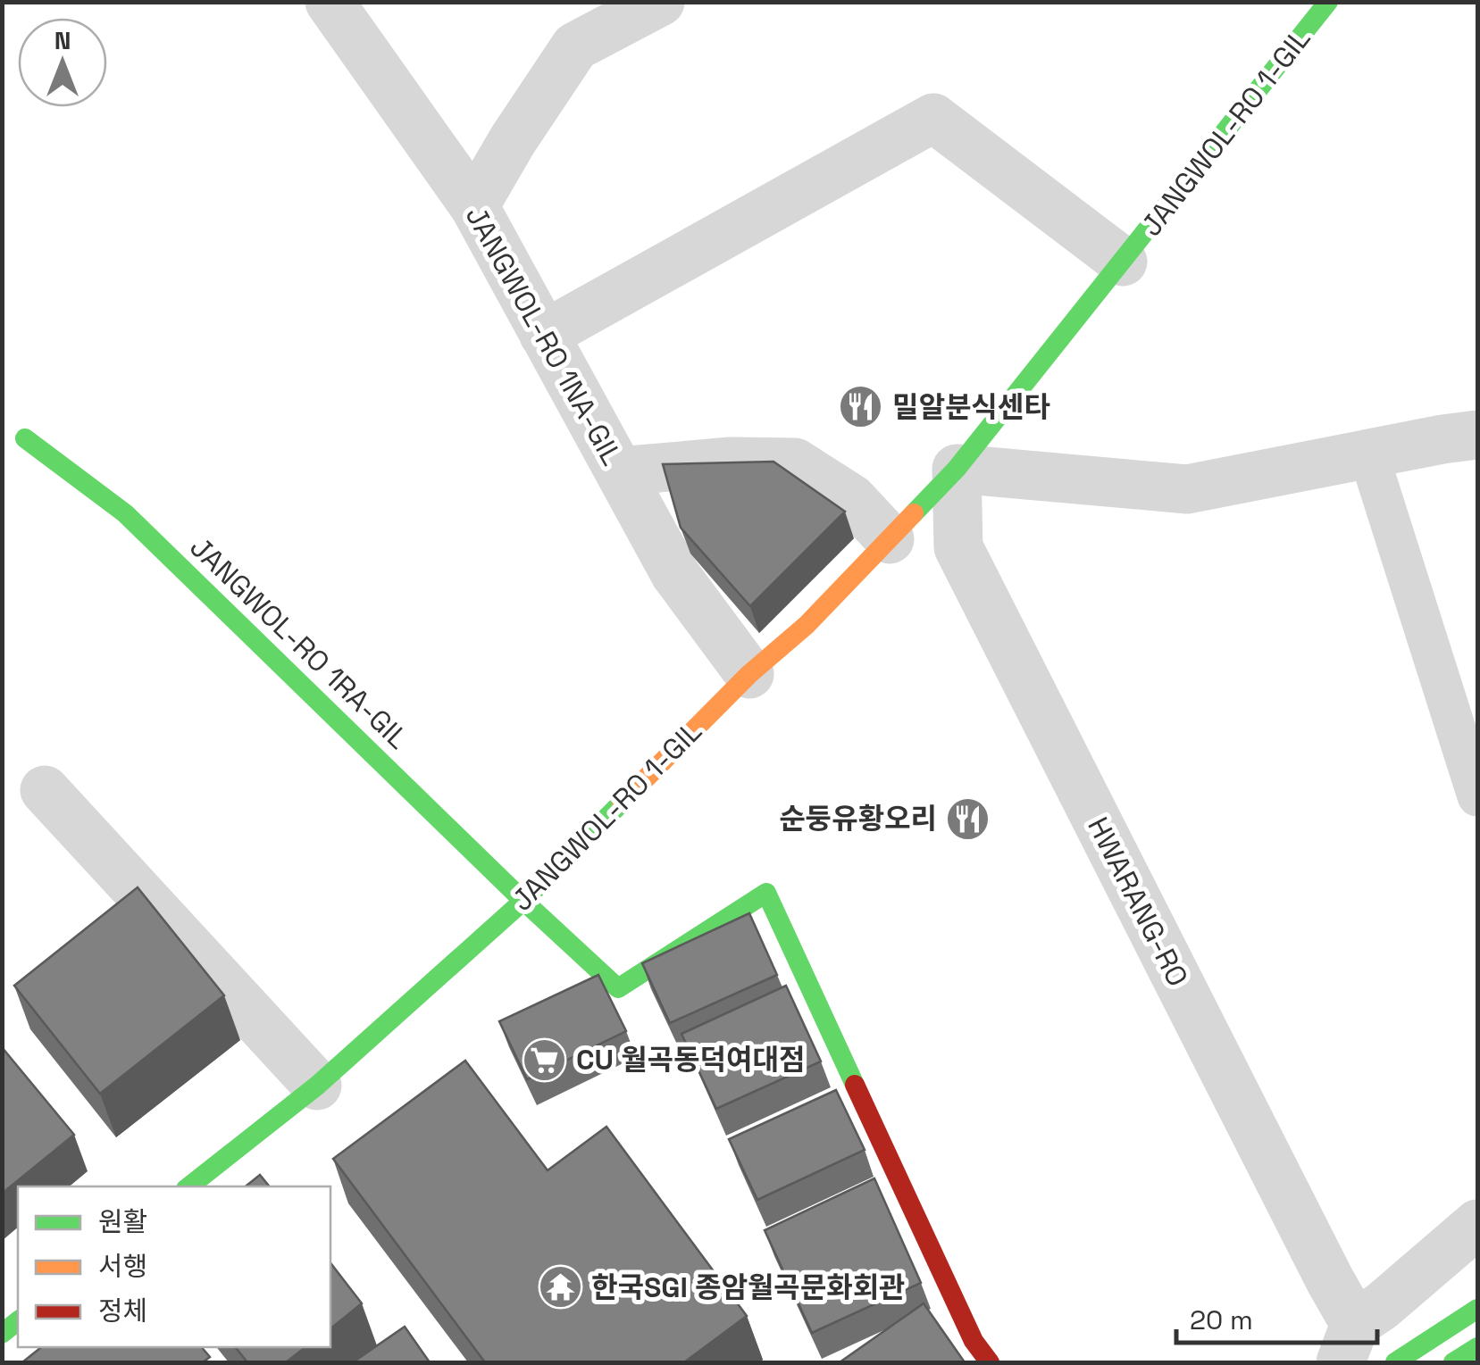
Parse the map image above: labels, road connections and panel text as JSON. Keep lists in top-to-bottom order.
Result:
{
  "streets": {
    "main road": ["JANGWOL-RO 1-GIL", "JANGWOL-RO 1RA-GIL"],
    "street": ["JANGWOL-RO 1NA-GIL", "HWARANG-RO"]
  },
  "crossings": [
    ["JANGWOL-RO 1-GIL", "JANGWOL-RO 1NA-GIL"],
    ["JANGWOL-RO 1-GIL", "JANGWOL-RO 1RA-GIL"],
    ["JANGWOL-RO 1-GIL", "HWARANG-RO"]
  ],
  "places": {
    "restaurant": ["밀알분식센타", "순둥유황오리"],
    "supermarket": ["CU 월곡동덕여대점"],
    "temple": ["한국SGI 종암월곡문화회관"]
  },
  "legend": ["원활", "서행", "정체"],
  "scale_bar": "20 m",
  "north": "top"
}
